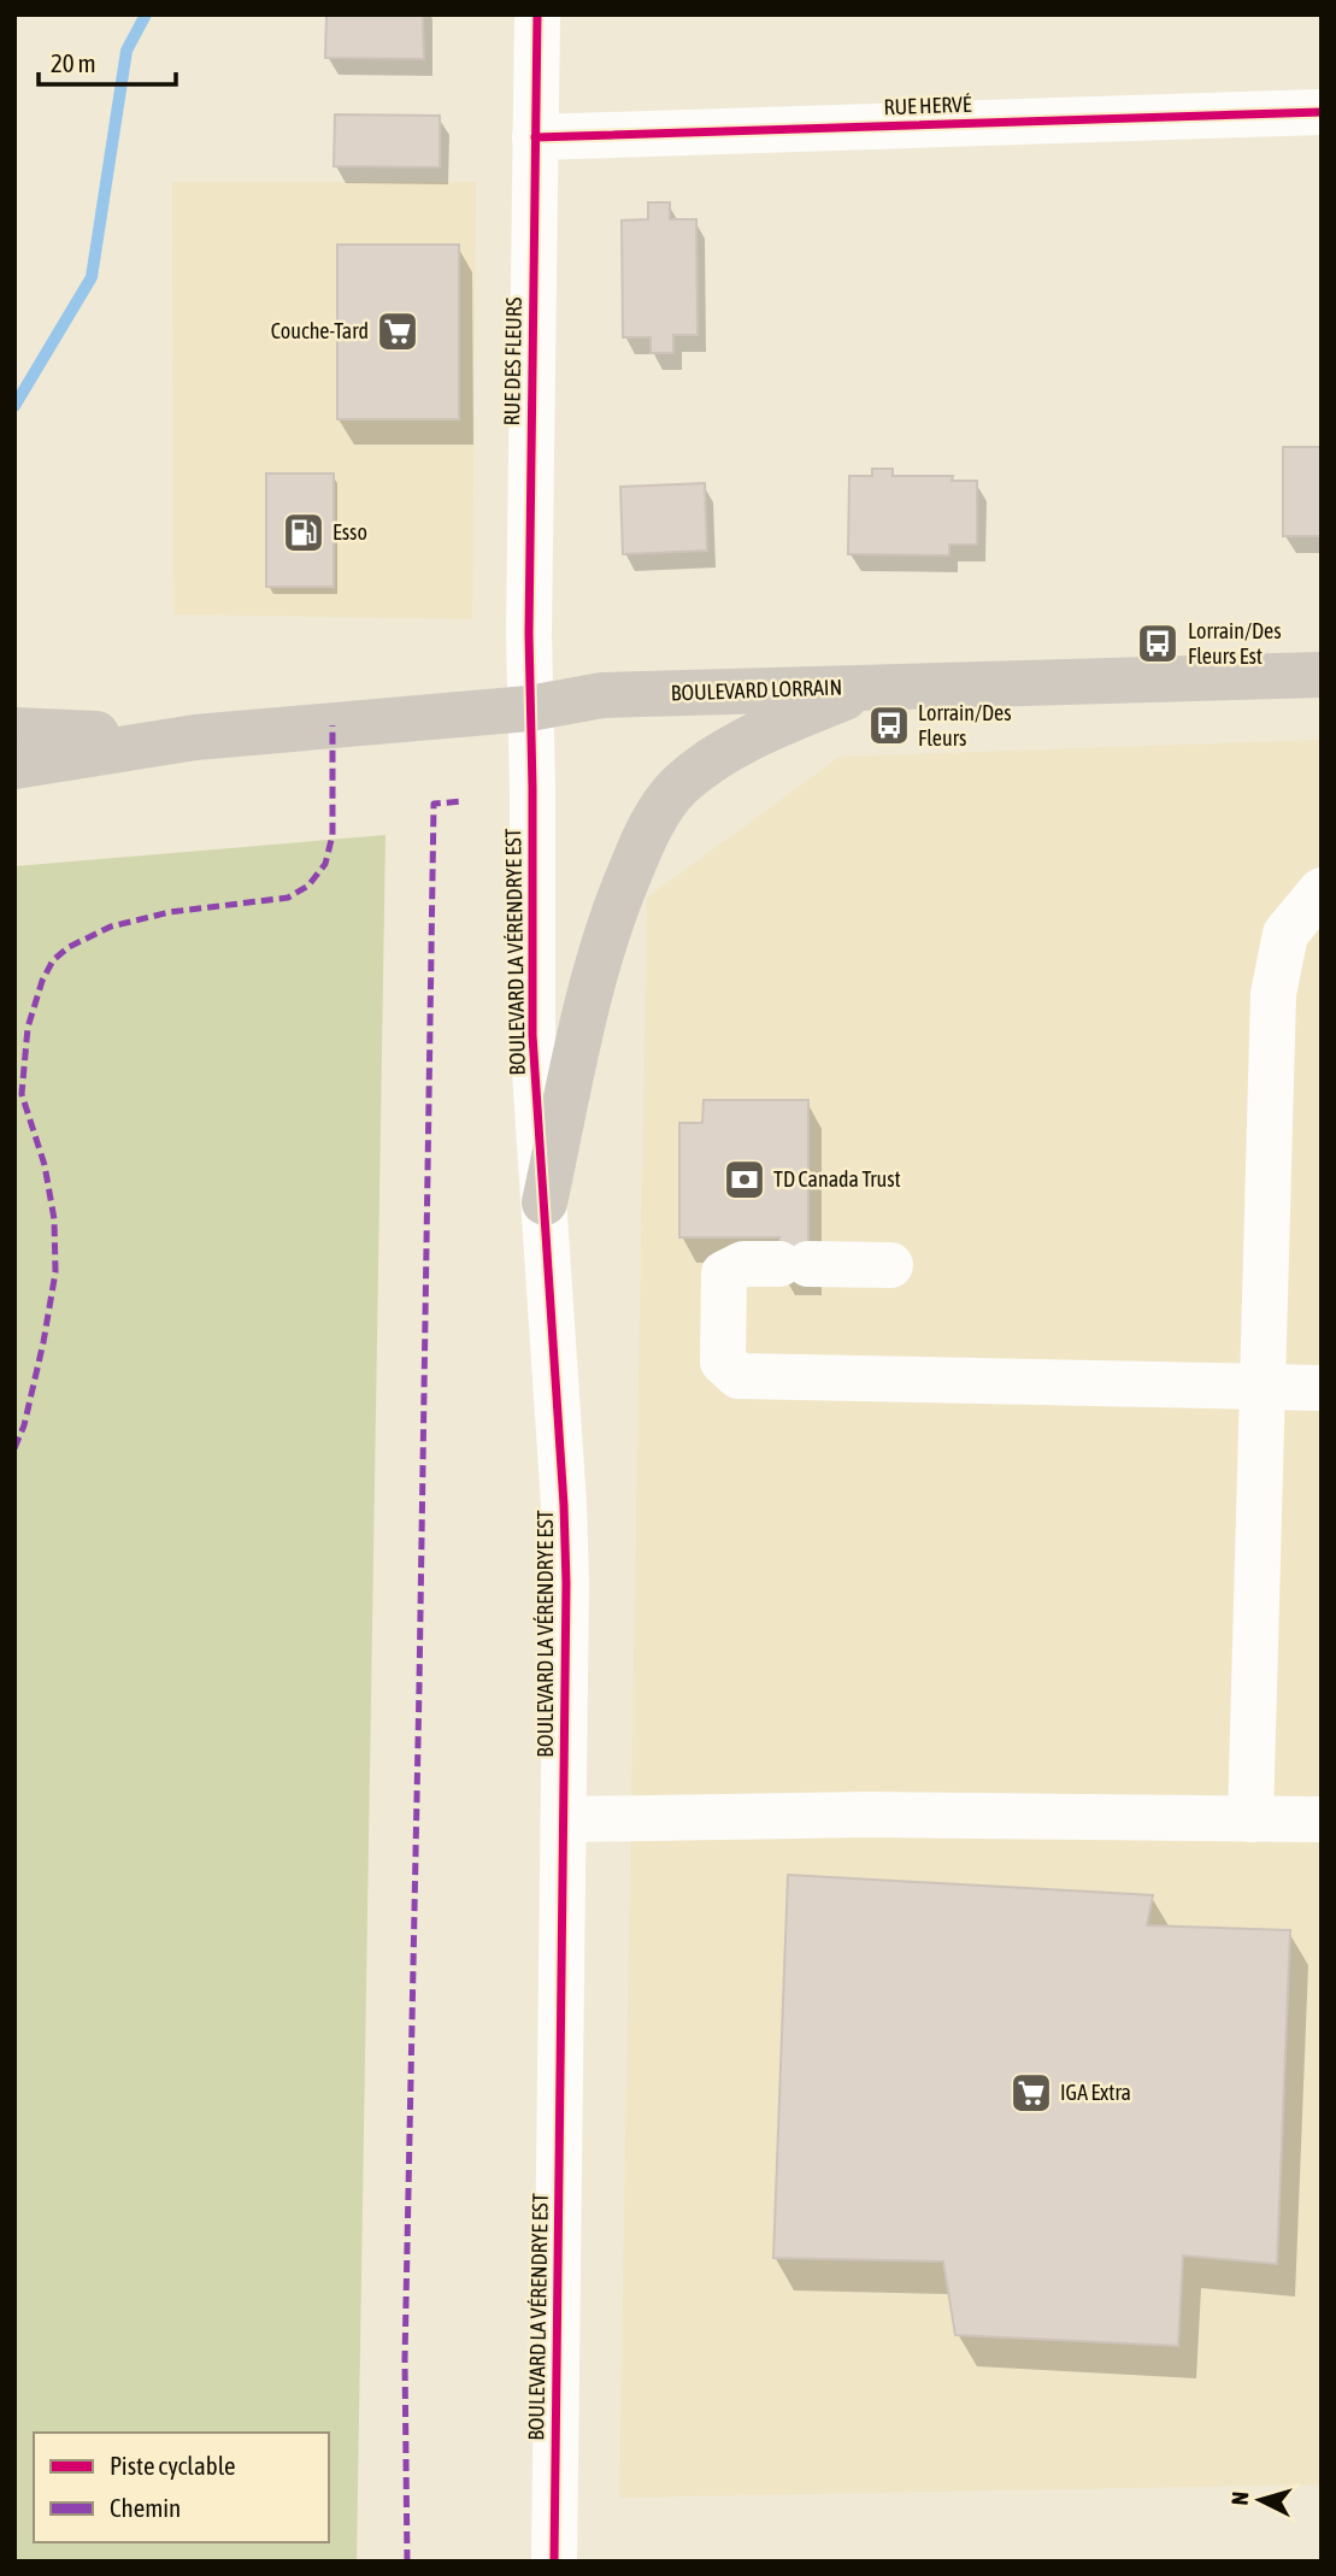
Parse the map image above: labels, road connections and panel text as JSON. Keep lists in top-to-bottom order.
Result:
{
  "streets": {
    "main road": ["BOULEVARD LORRAIN"],
    "street": ["RUE HERVÉ", "RUE DES FLEURS", "BOULEVARD LA VÉRENDRYE EST"]
  },
  "crossings": [
    ["RUE HERVÉ", "RUE DES FLEURS"],
    ["RUE DES FLEURS", "BOULEVARD LORRAIN"],
    ["RUE DES FLEURS", "BOULEVARD LA VÉRENDRYE EST"],
    ["BOULEVARD LORRAIN", "BOULEVARD LA VÉRENDRYE EST"]
  ],
  "places": {
    "supermarket": ["Couche-Tard", "IGA Extra"],
    "fuel station": ["Esso"],
    "bus stop": ["Lorrain/Des Fleurs Est", "Lorrain/Des Fleurs"],
    "bank": ["TD Canada Trust"]
  },
  "legend": ["Piste cyclable", "Chemin"],
  "scale_bar": "20 m",
  "north": "left"
}
